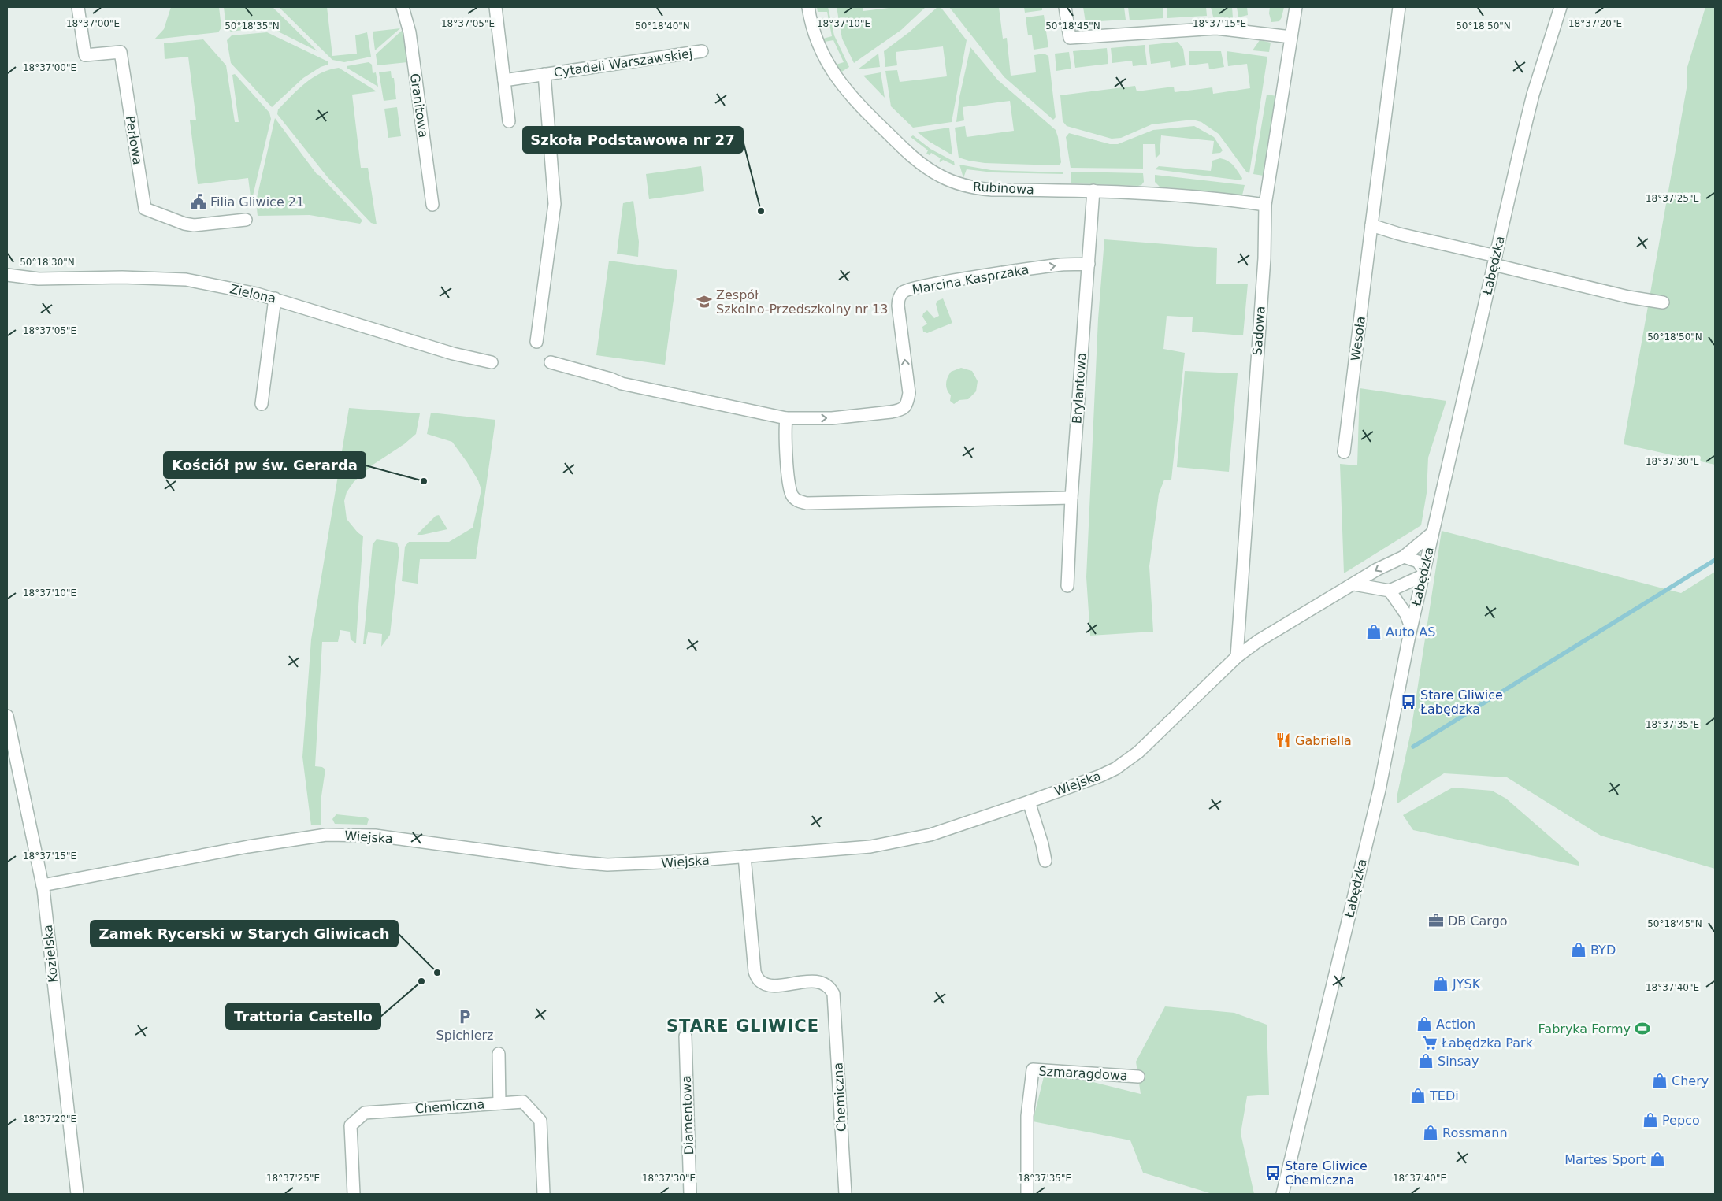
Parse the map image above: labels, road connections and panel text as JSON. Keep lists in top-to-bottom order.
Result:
{
  "streets": {
    "street": [
      "Cytadeli Warszawskiej",
      "Granitowa",
      "Perłowa",
      "Rubinowa",
      "Łabędzka",
      "Marcina Kasprzaka",
      "Zielona",
      "Sadowa",
      "Wesoła",
      "Brylantowa",
      "Wiejska",
      "Kozielska",
      "Szmaragdowa",
      "Chemiczna",
      "Diamentowa"
    ]
  },
  "crossings": [
    ["Rubinowa", "Sadowa"],
    ["Rubinowa", "Brylantowa"],
    ["Łabędzka", "Wiejska"],
    ["Marcina Kasprzaka", "Brylantowa"],
    ["Sadowa", "Wiejska"],
    ["Wiejska", "Kozielska"],
    ["Wiejska", "Chemiczna"]
  ],
  "districts": ["STARE GLIWICE"],
  "places": {
    "public building": ["Filia Gliwice 21"],
    "other": [
      "Szkoła Podstawowa nr 27",
      "Kościół pw św. Gerarda",
      "Zamek Rycerski w Starych Gliwicach",
      "Trattoria Castello"
    ],
    "school or university": ["Zespół Szkolno-Przedszkolny nr 13"],
    "shop": [
      "Auto AS",
      "BYD",
      "JYSK",
      "Action",
      "Sinsay",
      "Chery",
      "TEDi",
      "Pepco",
      "Rossmann",
      "Martes Sport"
    ],
    "bus stop": ["Stare Gliwice Łabędzka", "Stare Gliwice Chemiczna"],
    "restaurant": ["Gabriella"],
    "office": ["DB Cargo"],
    "parking": ["Spichlerz"],
    "sports": ["Fabryka Formy"],
    "supermarket": ["Łabędzka Park"]
  },
  "coordinates": [
    "18°37'00\"E",
    "18°37'05\"E",
    "18°37'10\"E",
    "18°37'15\"E",
    "18°37'20\"E",
    "50°18'35\"N",
    "50°18'40\"N",
    "50°18'45\"N",
    "50°18'50\"N",
    "18°37'25\"E",
    "50°18'30\"N",
    "18°37'30\"E",
    "18°37'35\"E",
    "18°37'40\"E"
  ]
}
